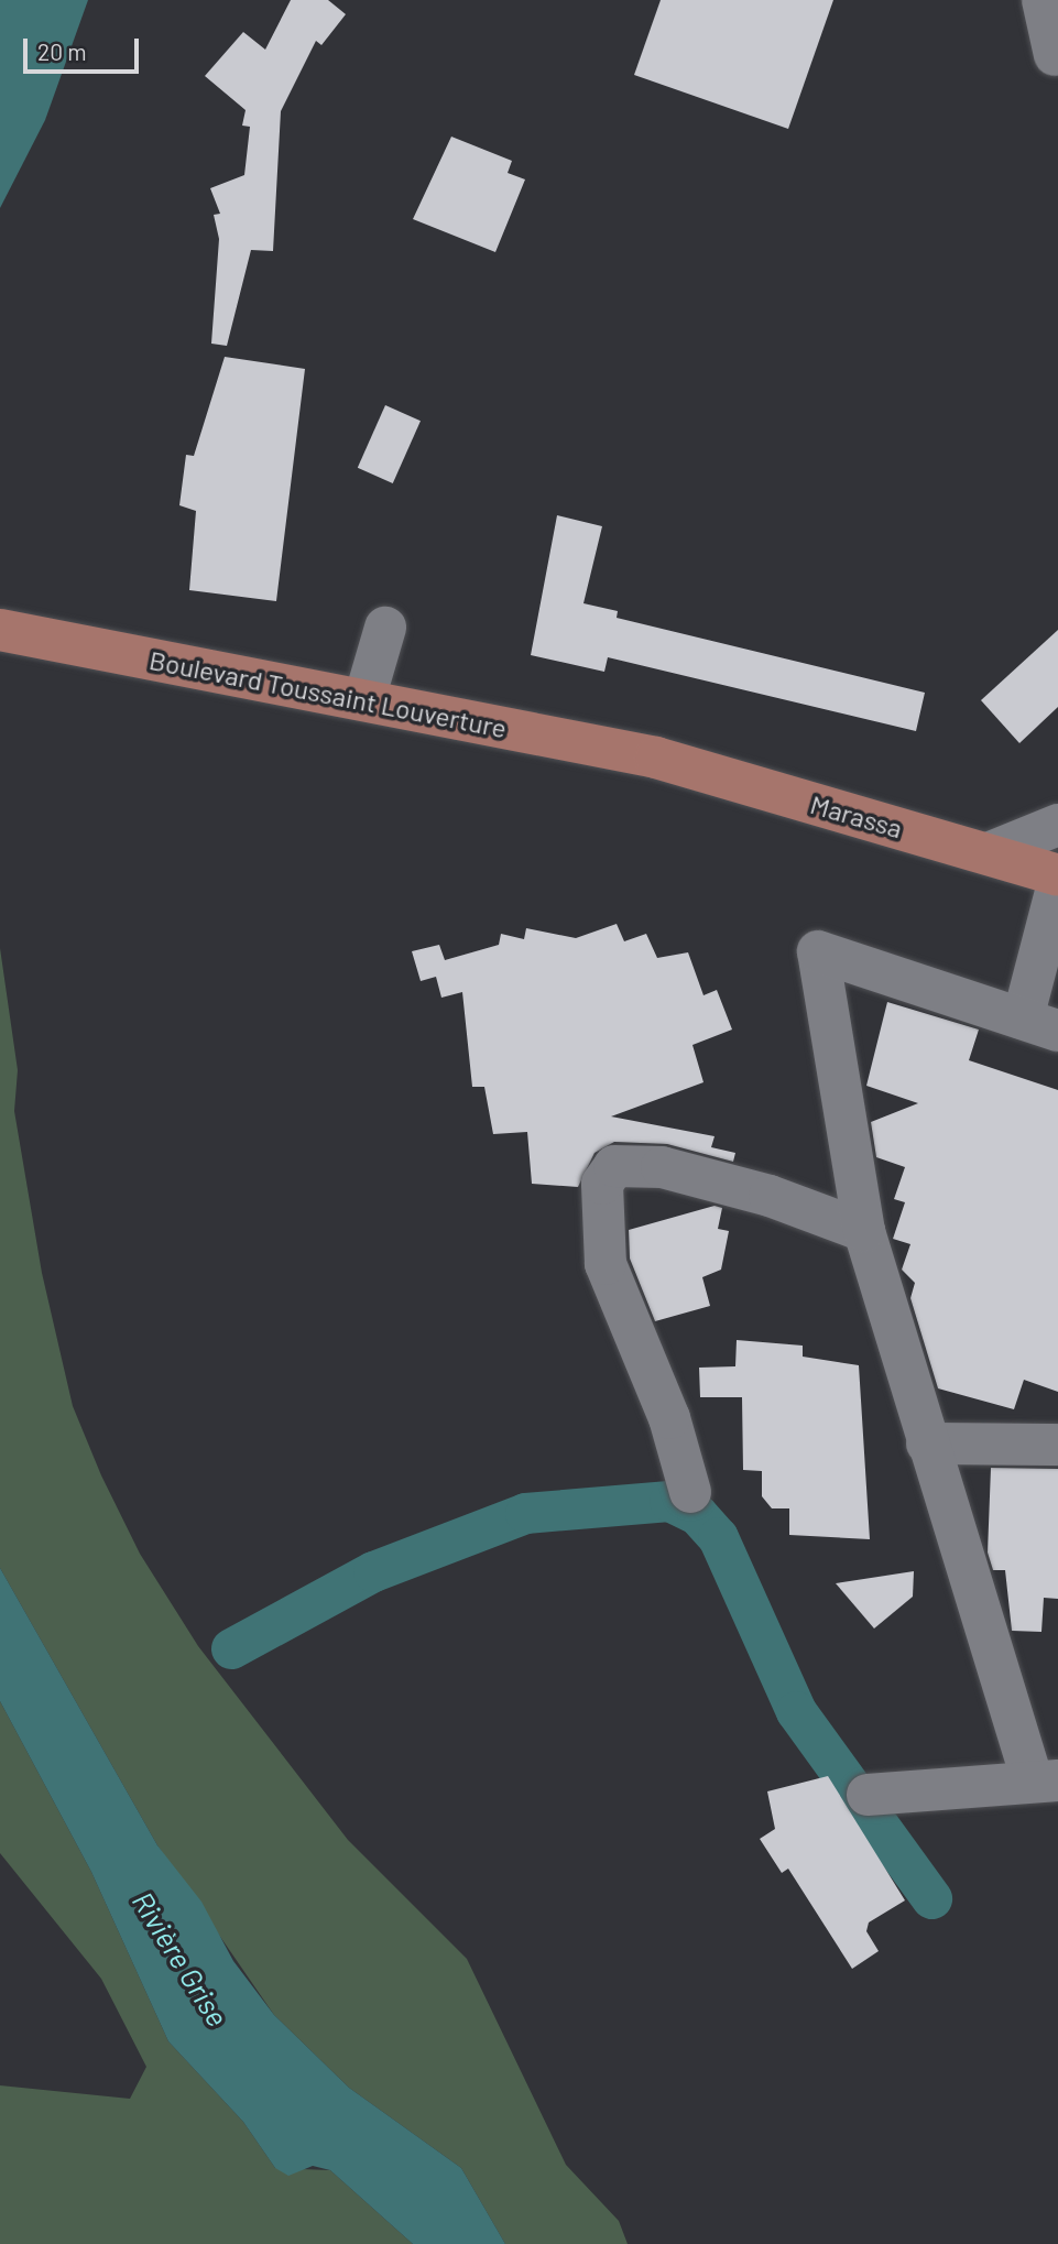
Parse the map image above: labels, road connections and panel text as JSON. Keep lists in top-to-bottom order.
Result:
{
  "streets": {
    "main road": ["Boulevard Toussaint Louverture", "Marassa"]
  },
  "crossings": [
    ["Boulevard Toussaint Louverture", "Marassa"]
  ],
  "water": ["Rivière Grise"],
  "scale_bar": "20 m"
}
